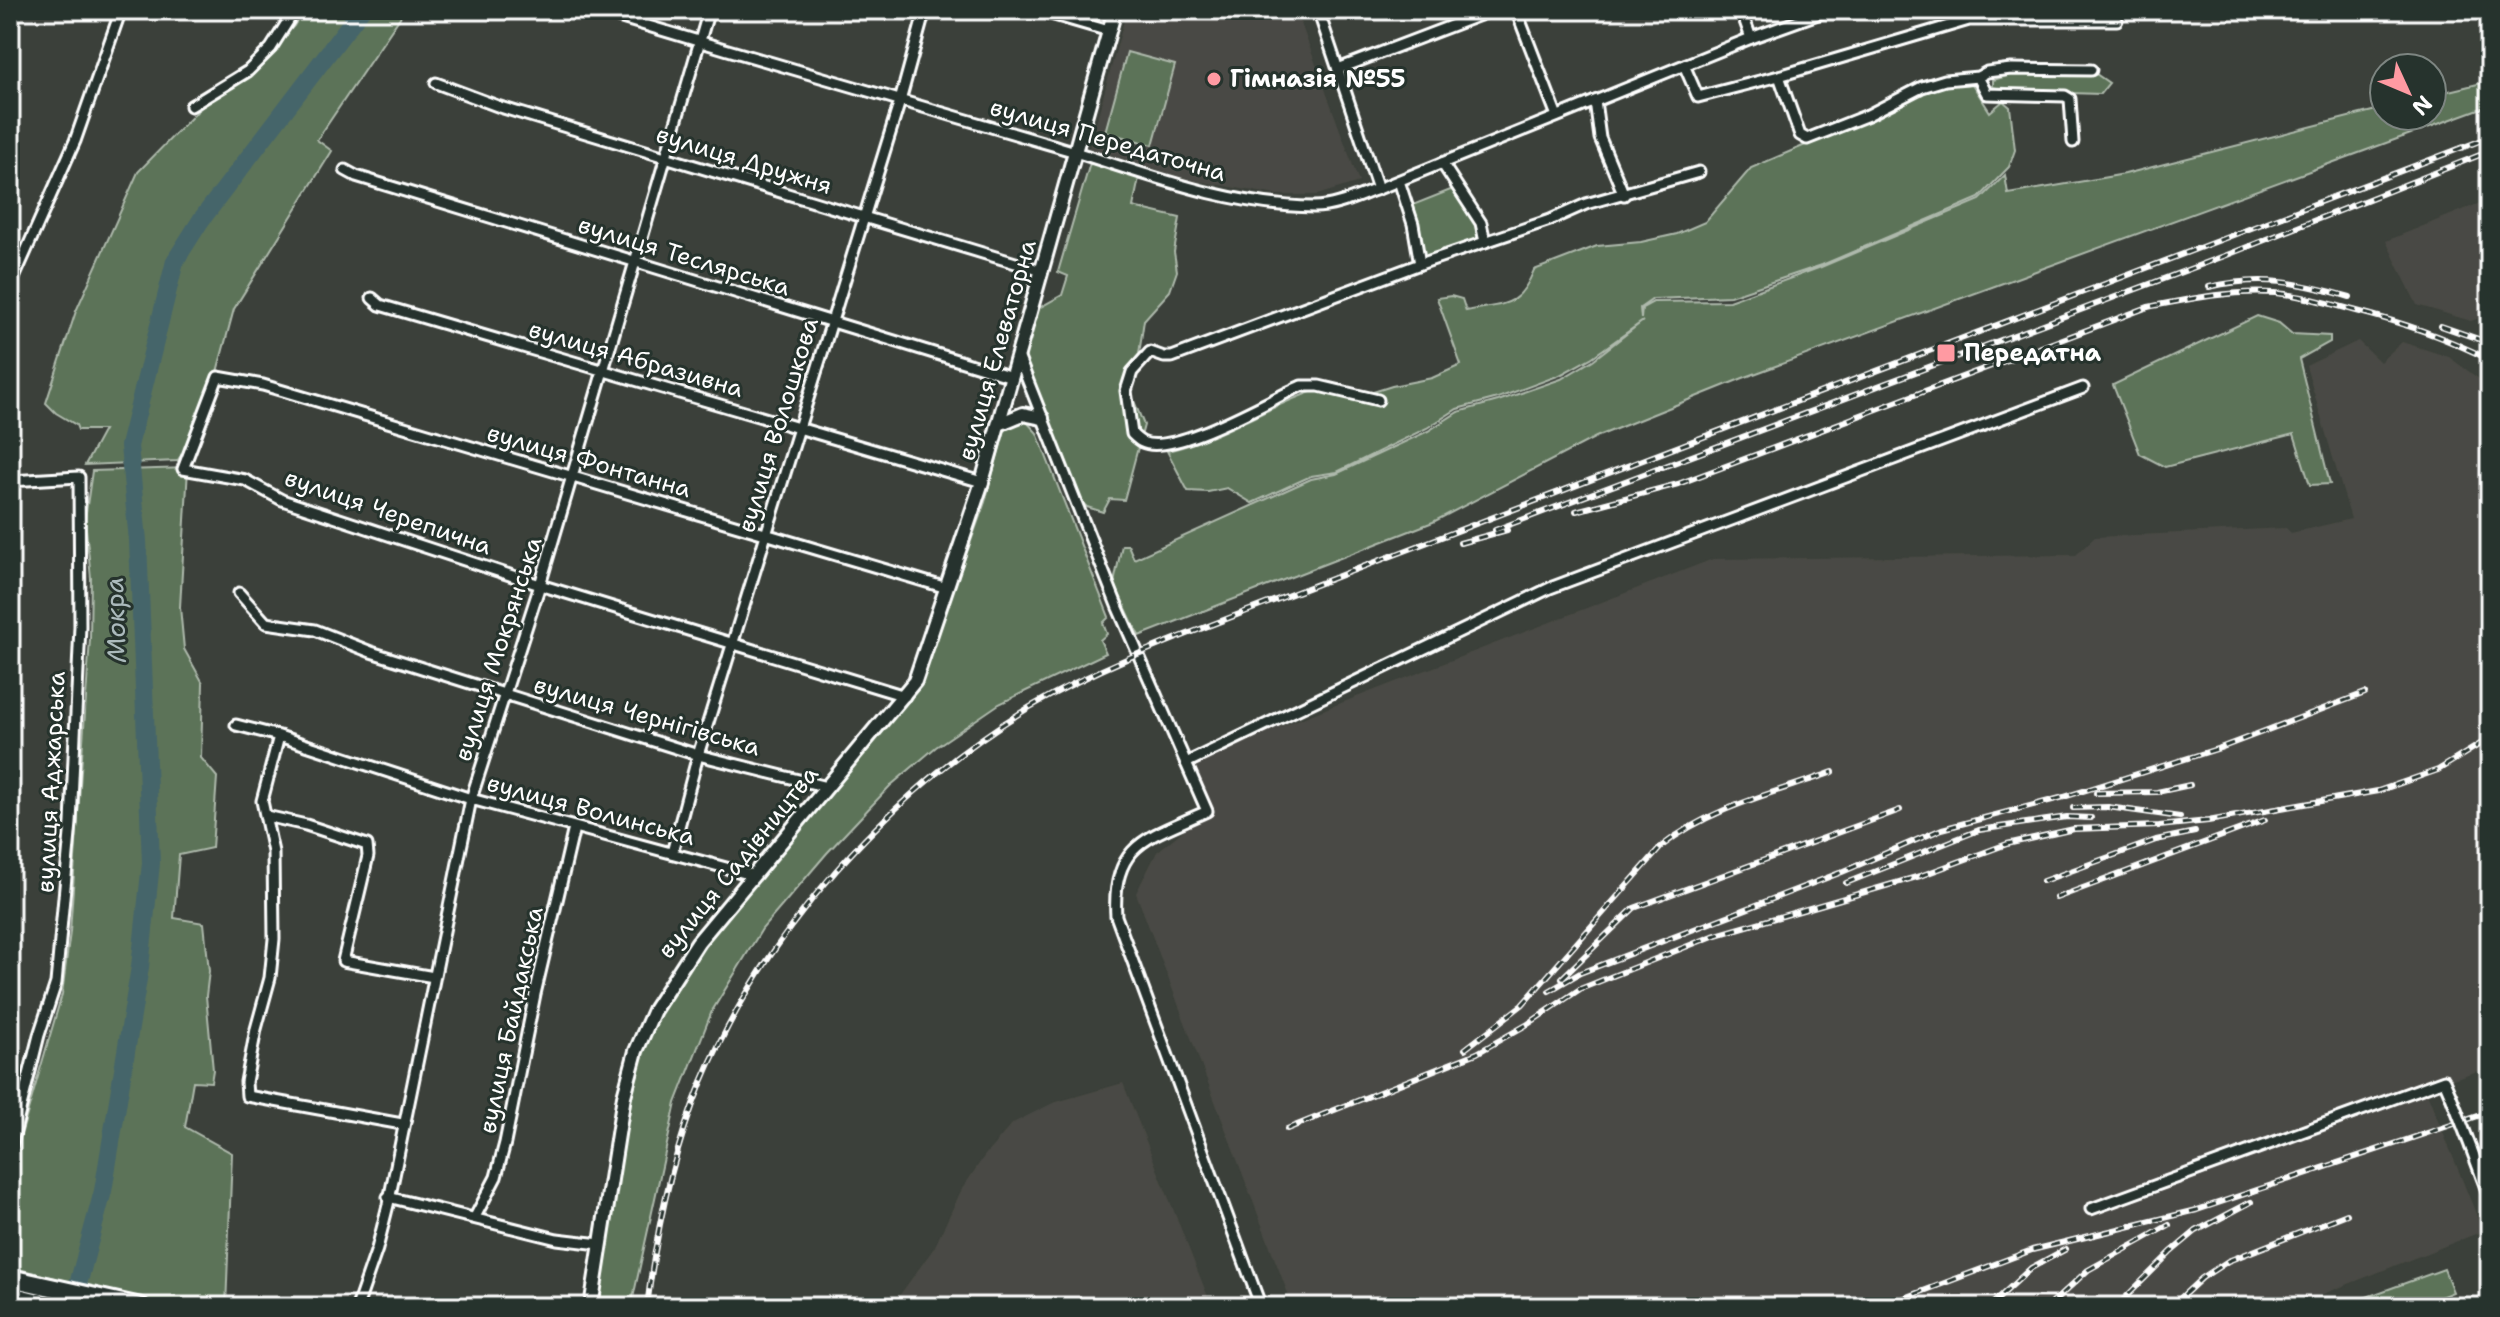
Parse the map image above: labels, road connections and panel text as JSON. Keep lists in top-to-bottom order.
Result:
{
  "streets": {
    "street": [
      "вулиця Передаточна",
      "вулиця Дружня",
      "вулиця Теслярська",
      "вулиця Елеваторна",
      "вулиця Абразивна",
      "вулиця Волошкова",
      "вулиця Фонтанна",
      "вулиця Черепична",
      "вулиця Мокрянська",
      "вулиця Чернігівська",
      "вулиця Аджарська",
      "вулиця Волинська",
      "вулиця Садівництва",
      "вулиця Байдакська"
    ]
  },
  "crossings": [
    ["вулиця Передаточна", "вулиця Елеваторна"],
    ["вулиця Передаточна", "вулиця Волошкова"],
    ["вулиця Передаточна", "вулиця Мокрянська"],
    ["вулиця Дружня", "вулиця Елеваторна"],
    ["вулиця Дружня", "вулиця Волошкова"],
    ["вулиця Дружня", "вулиця Мокрянська"],
    ["вулиця Теслярська", "вулиця Елеваторна"],
    ["вулиця Теслярська", "вулиця Волошкова"],
    ["вулиця Теслярська", "вулиця Мокрянська"],
    ["вулиця Елеваторна", "вулиця Абразивна"],
    ["вулиця Елеваторна", "вулиця Фонтанна"],
    ["вулиця Елеваторна", "вулиця Черепична"],
    ["вулиця Елеваторна", "вулиця Садівництва"],
    ["вулиця Абразивна", "вулиця Волошкова"],
    ["вулиця Абразивна", "вулиця Мокрянська"],
    ["вулиця Волошкова", "вулиця Фонтанна"],
    ["вулиця Волошкова", "вулиця Черепична"],
    ["вулиця Волошкова", "вулиця Чернігівська"],
    ["вулиця Волошкова", "вулиця Волинська"],
    ["вулиця Фонтанна", "вулиця Черепична"],
    ["вулиця Фонтанна", "вулиця Мокрянська"],
    ["вулиця Черепична", "вулиця Мокрянська"],
    ["вулиця Черепична", "вулиця Садівництва"],
    ["вулиця Мокрянська", "вулиця Чернігівська"],
    ["вулиця Мокрянська", "вулиця Волинська"],
    ["вулиця Чернігівська", "вулиця Садівництва"],
    ["вулиця Волинська", "вулиця Садівництва"],
    ["вулиця Волинська", "вулиця Байдакська"]
  ],
  "water": ["Мокра"],
  "places": {
    "other": ["Гімназія №55"],
    "transit": ["Передатна"]
  },
  "north": "bottom right"
}
